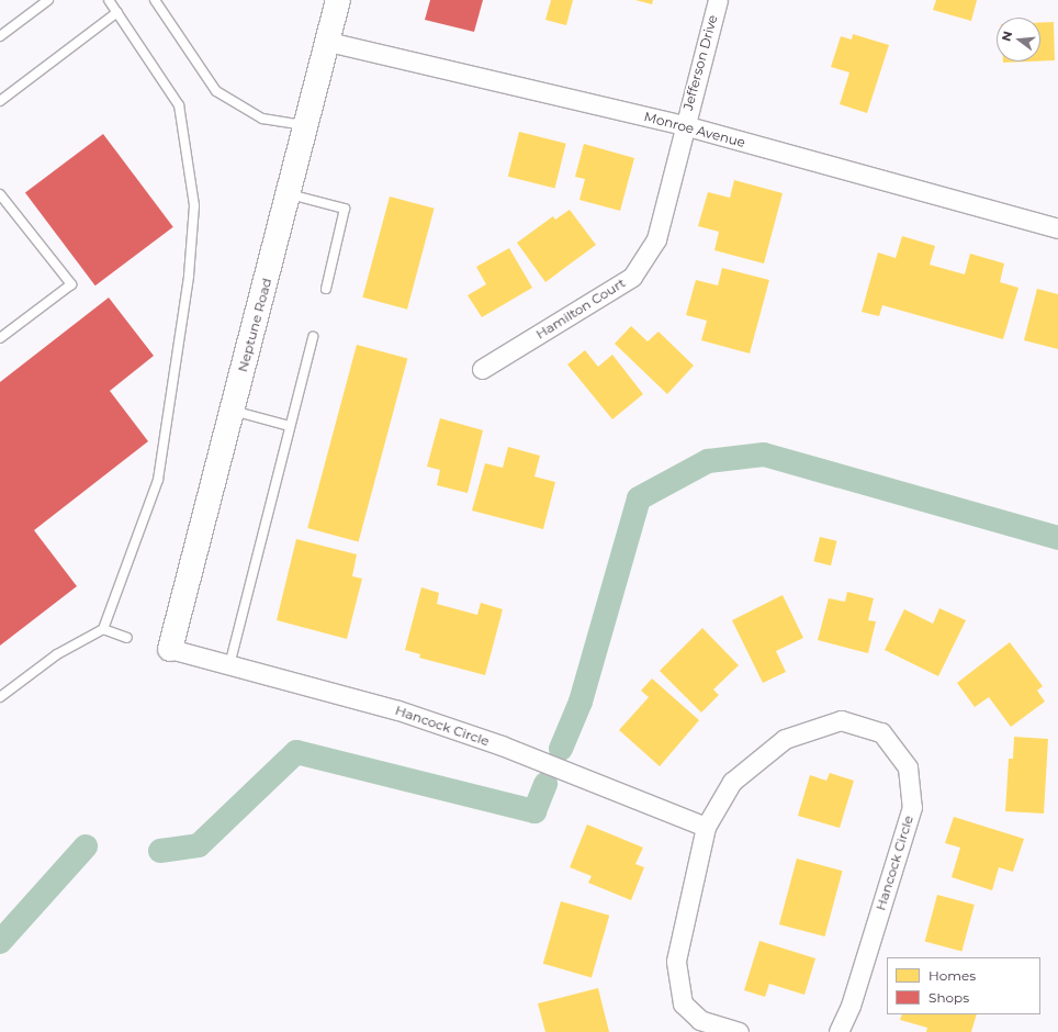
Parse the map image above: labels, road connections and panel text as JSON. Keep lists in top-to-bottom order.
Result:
{
  "streets": {
    "main road": ["Neptune Road"],
    "street": [
      "Jefferson Drive",
      "Monroe Avenue",
      "Hamilton Court",
      "Hancock Circle"
    ]
  },
  "crossings": [
    ["Jefferson Drive", "Monroe Avenue"],
    ["Jefferson Drive", "Hamilton Court"],
    ["Monroe Avenue", "Hamilton Court"],
    ["Monroe Avenue", "Neptune Road"],
    ["Neptune Road", "Hancock Circle"]
  ],
  "legend": ["Homes", "Shops"],
  "north": "left"
}
